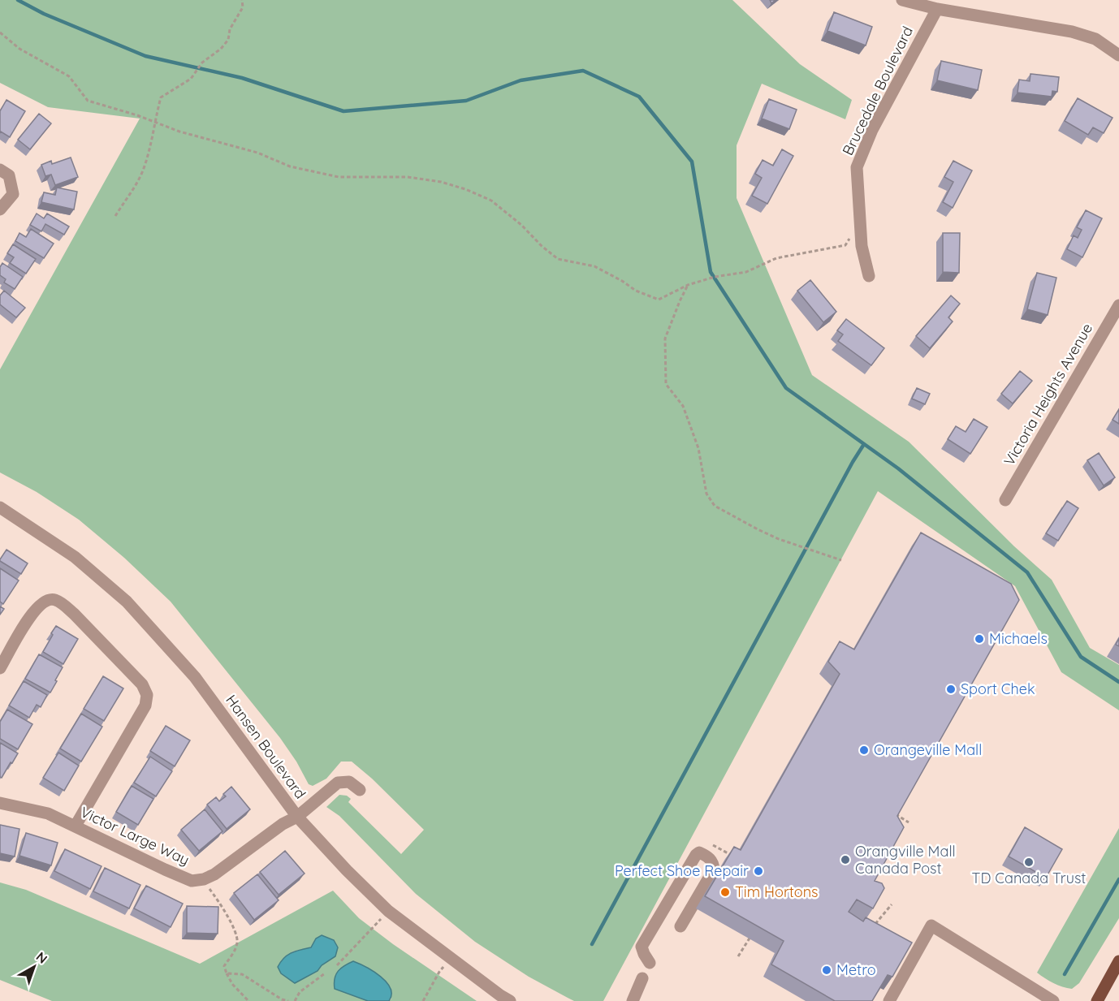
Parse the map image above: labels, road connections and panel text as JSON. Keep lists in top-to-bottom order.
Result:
{
  "streets": {
    "street": [
      "Brucedale Boulevard",
      "Victoria Heights Avenue",
      "Hansen Boulevard",
      "Victor Large Way"
    ]
  },
  "places": [
    "Michaels",
    "Sport Chek",
    "Orangeville Mall",
    "Orangville Mall Canada Post",
    "TD Canada Trust",
    "Perfect Shoe Repair",
    "Tim Hortons",
    "Metro"
  ],
  "north": "top right"
}
